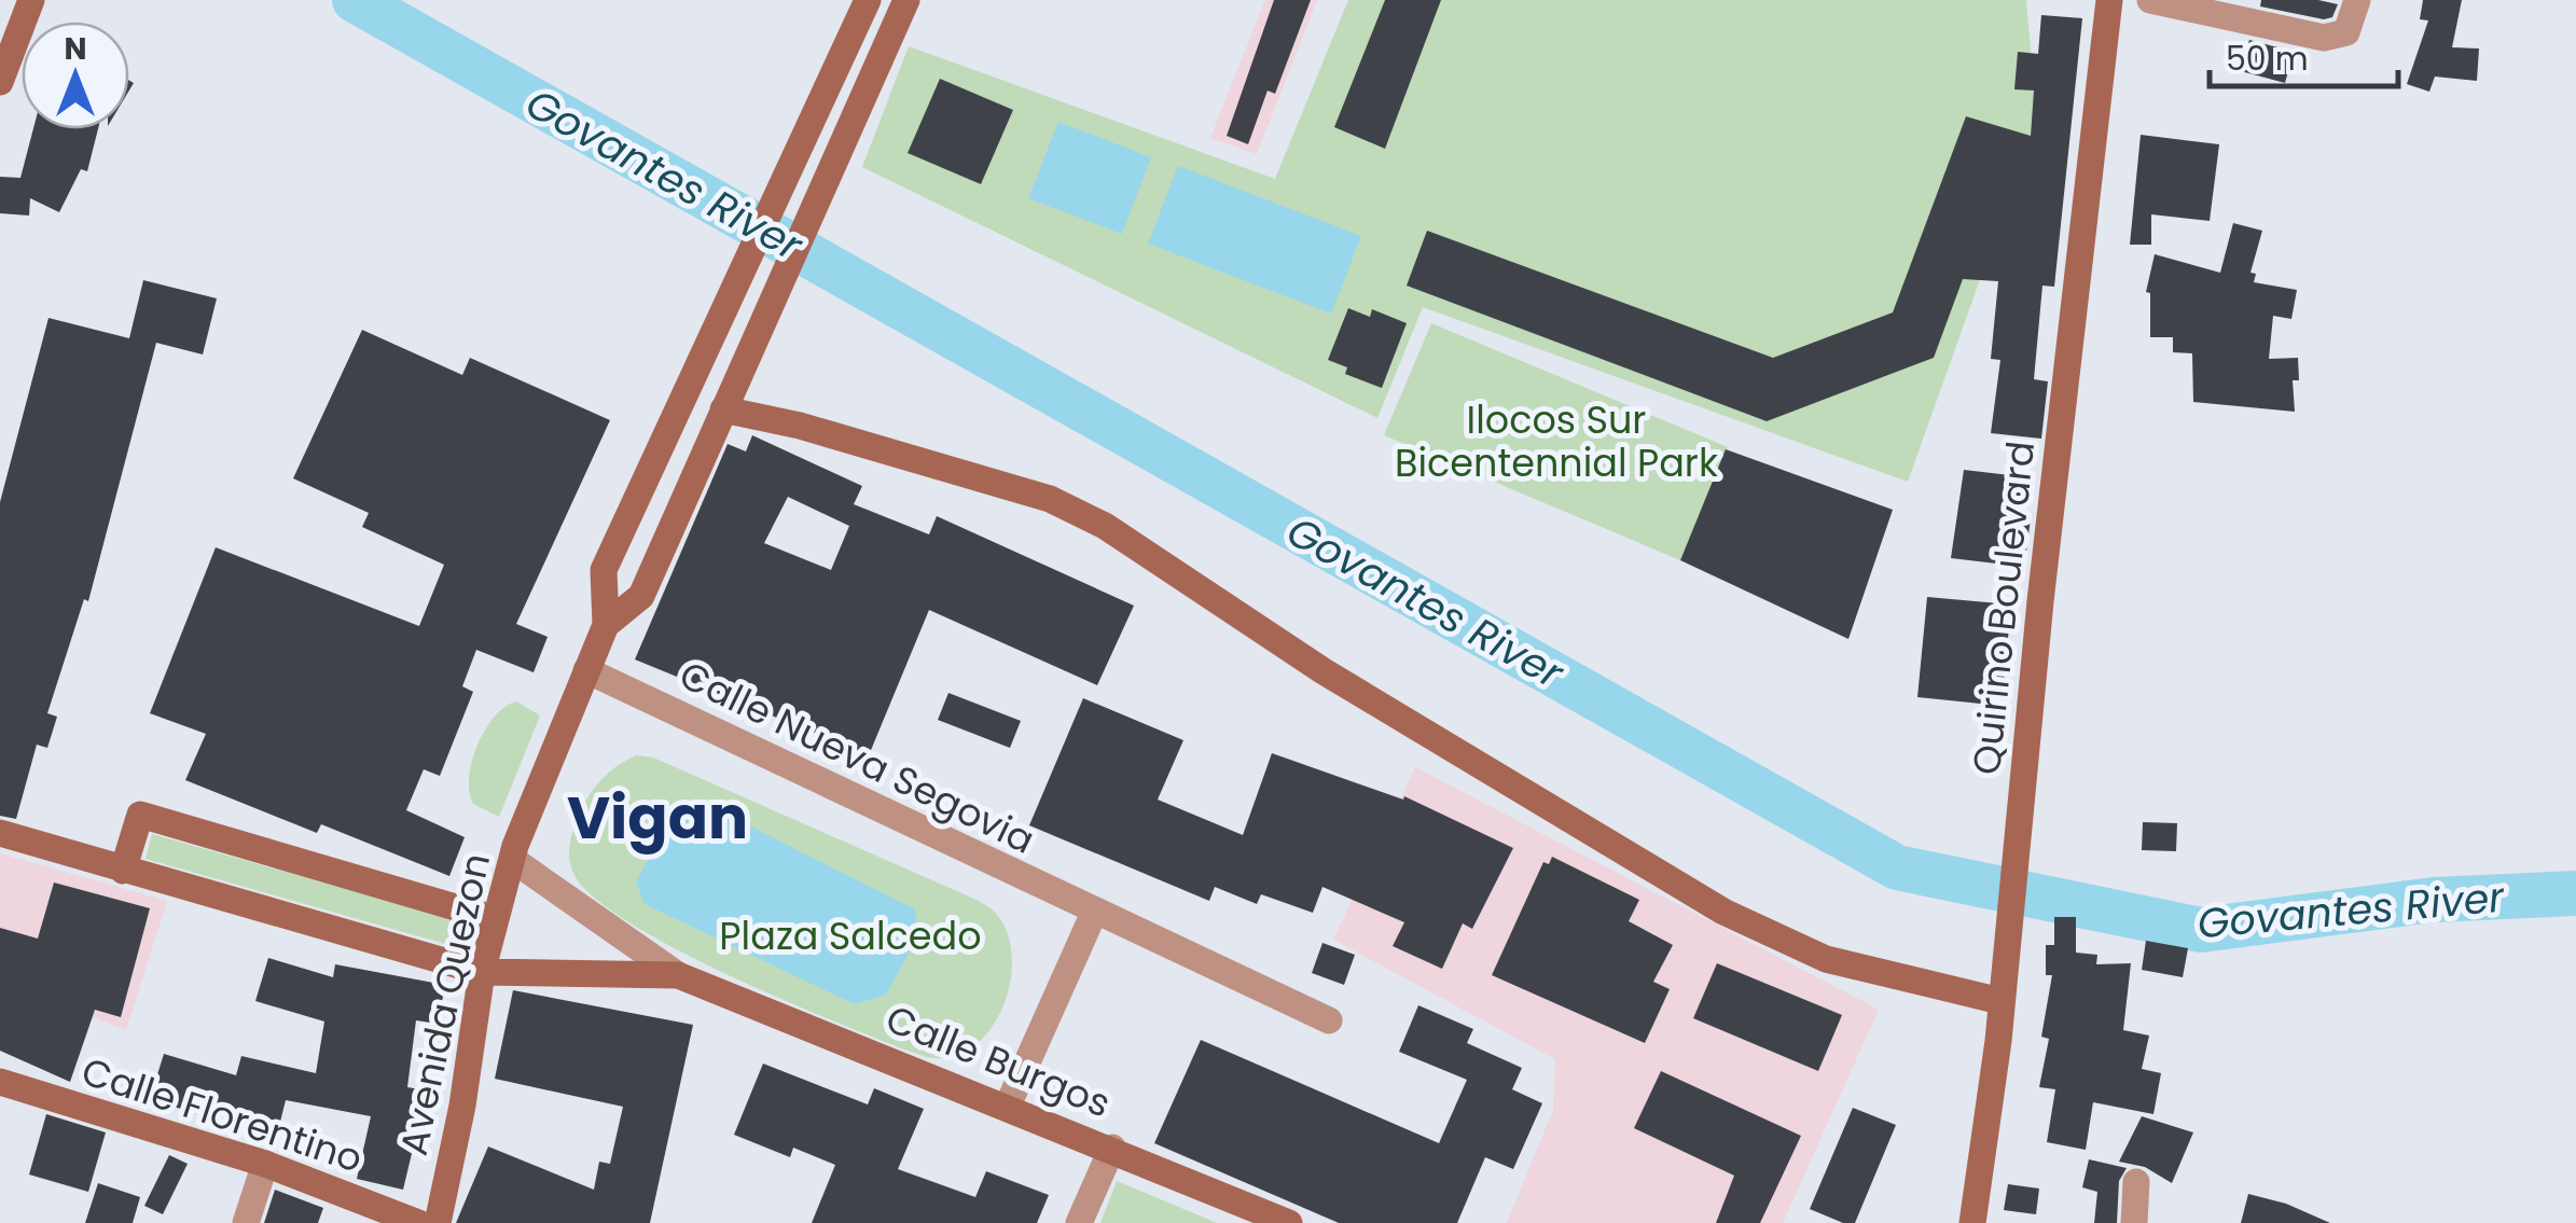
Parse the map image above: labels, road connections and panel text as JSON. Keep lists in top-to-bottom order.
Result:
{
  "streets": {
    "main road": [
      "Quirino Boulevard",
      "Avenida Quezon",
      "Calle Burgos",
      "Calle Florentino"
    ],
    "street": ["Calle Nueva Segovia"]
  },
  "crossings": [
    ["Calle Nueva Segovia", "Avenida Quezon"],
    ["Avenida Quezon", "Calle Burgos"]
  ],
  "districts": ["Vigan"],
  "water": ["Govantes River"],
  "parks": ["Ilocos Sur Bicentennial Park", "Plaza Salcedo"],
  "scale_bar": "50 m",
  "north": "top"
}
